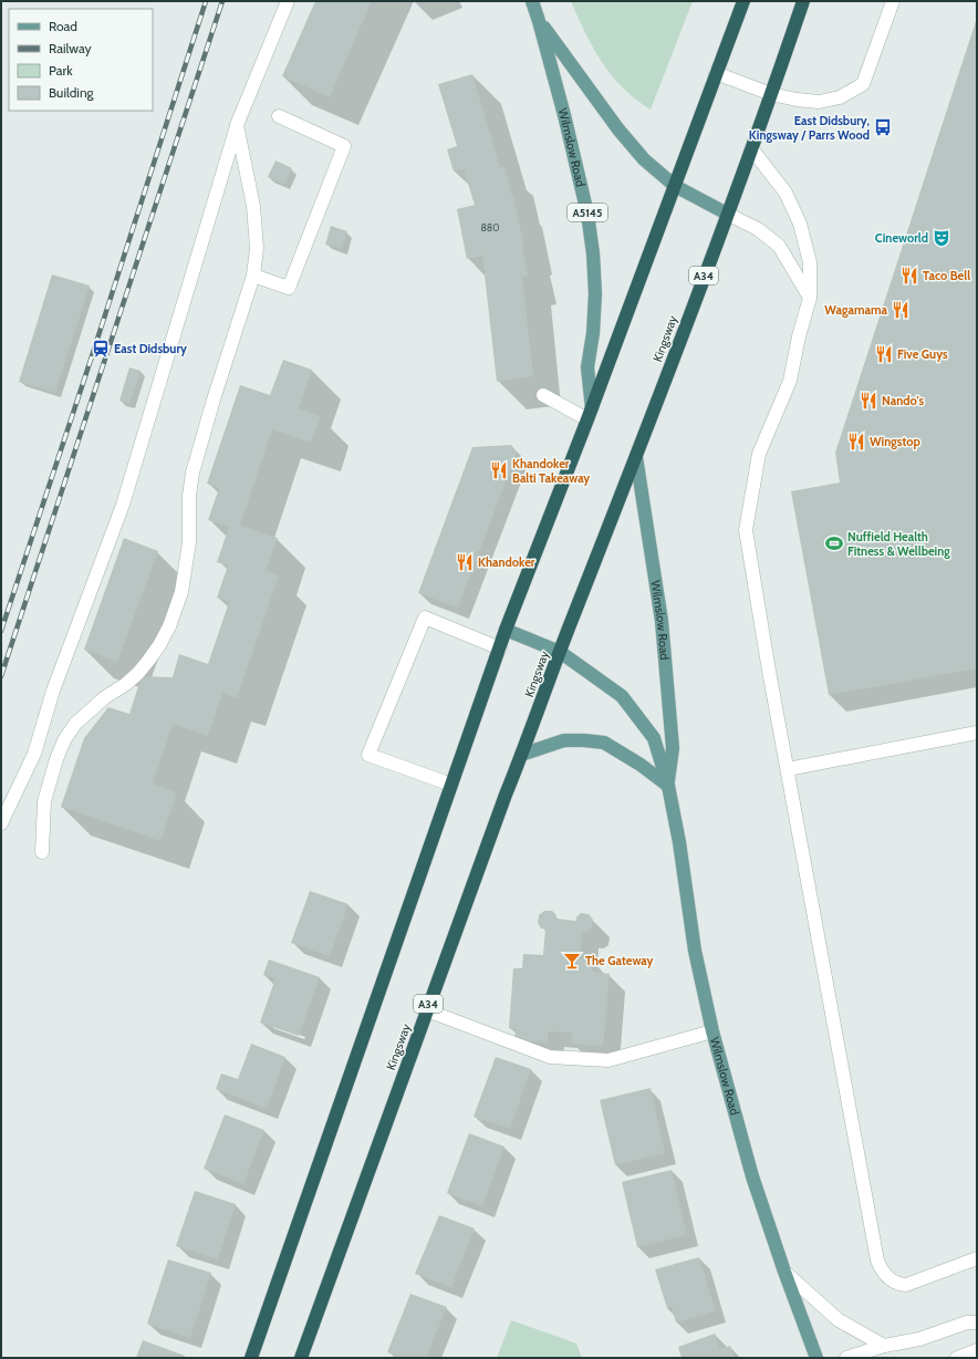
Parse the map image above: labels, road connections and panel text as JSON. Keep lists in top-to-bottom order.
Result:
{
  "streets": {
    "highway": ["A34", "Kingsway"],
    "main road": ["Wilmslow Road", "A5145"]
  },
  "crossings": [
    ["Wilmslow Road", "Kingsway"]
  ],
  "places": {
    "bus stop": ["East Didsbury, Kingsway / Parrs Wood"],
    "theatre": ["Cineworld"],
    "restaurant": [
      "Taco Bell",
      "Wagamama",
      "Five Guys",
      "Nando's",
      "Wingstop",
      "Khandoker Balti Takeaway",
      "Khandoker"
    ],
    "station": ["East Didsbury"],
    "sports": ["Nuffield Health Fitness & Wellbeing"],
    "bar": ["The Gateway"]
  },
  "house_numbers": ["880"],
  "legend": [
    "Road",
    "Railway",
    "Park",
    "Building"
  ]
}
